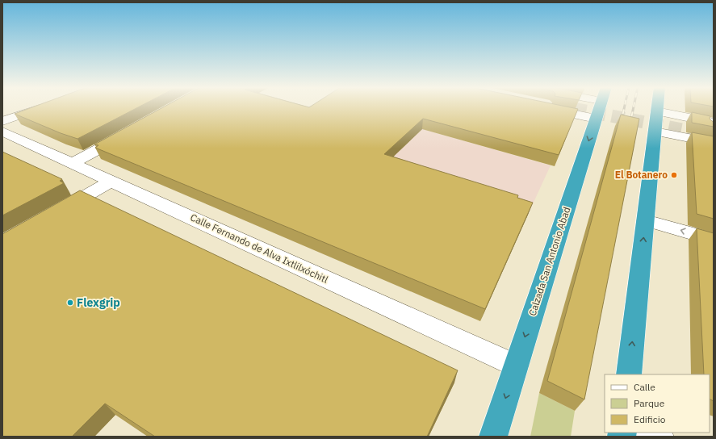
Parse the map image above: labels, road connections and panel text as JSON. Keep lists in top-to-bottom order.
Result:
{
  "streets": {
    "highway": ["Calzada San Antonio Abad"],
    "street": ["Calle Fernando de Alva Ixtlilxóchitl"]
  },
  "crossings": [
    ["Calle Fernando de Alva Ixtlilxóchitl", "Calzada San Antonio Abad"]
  ],
  "places": ["El Botanero", "Flexgrip"],
  "legend": ["Calle", "Parque", "Edificio"]
}
